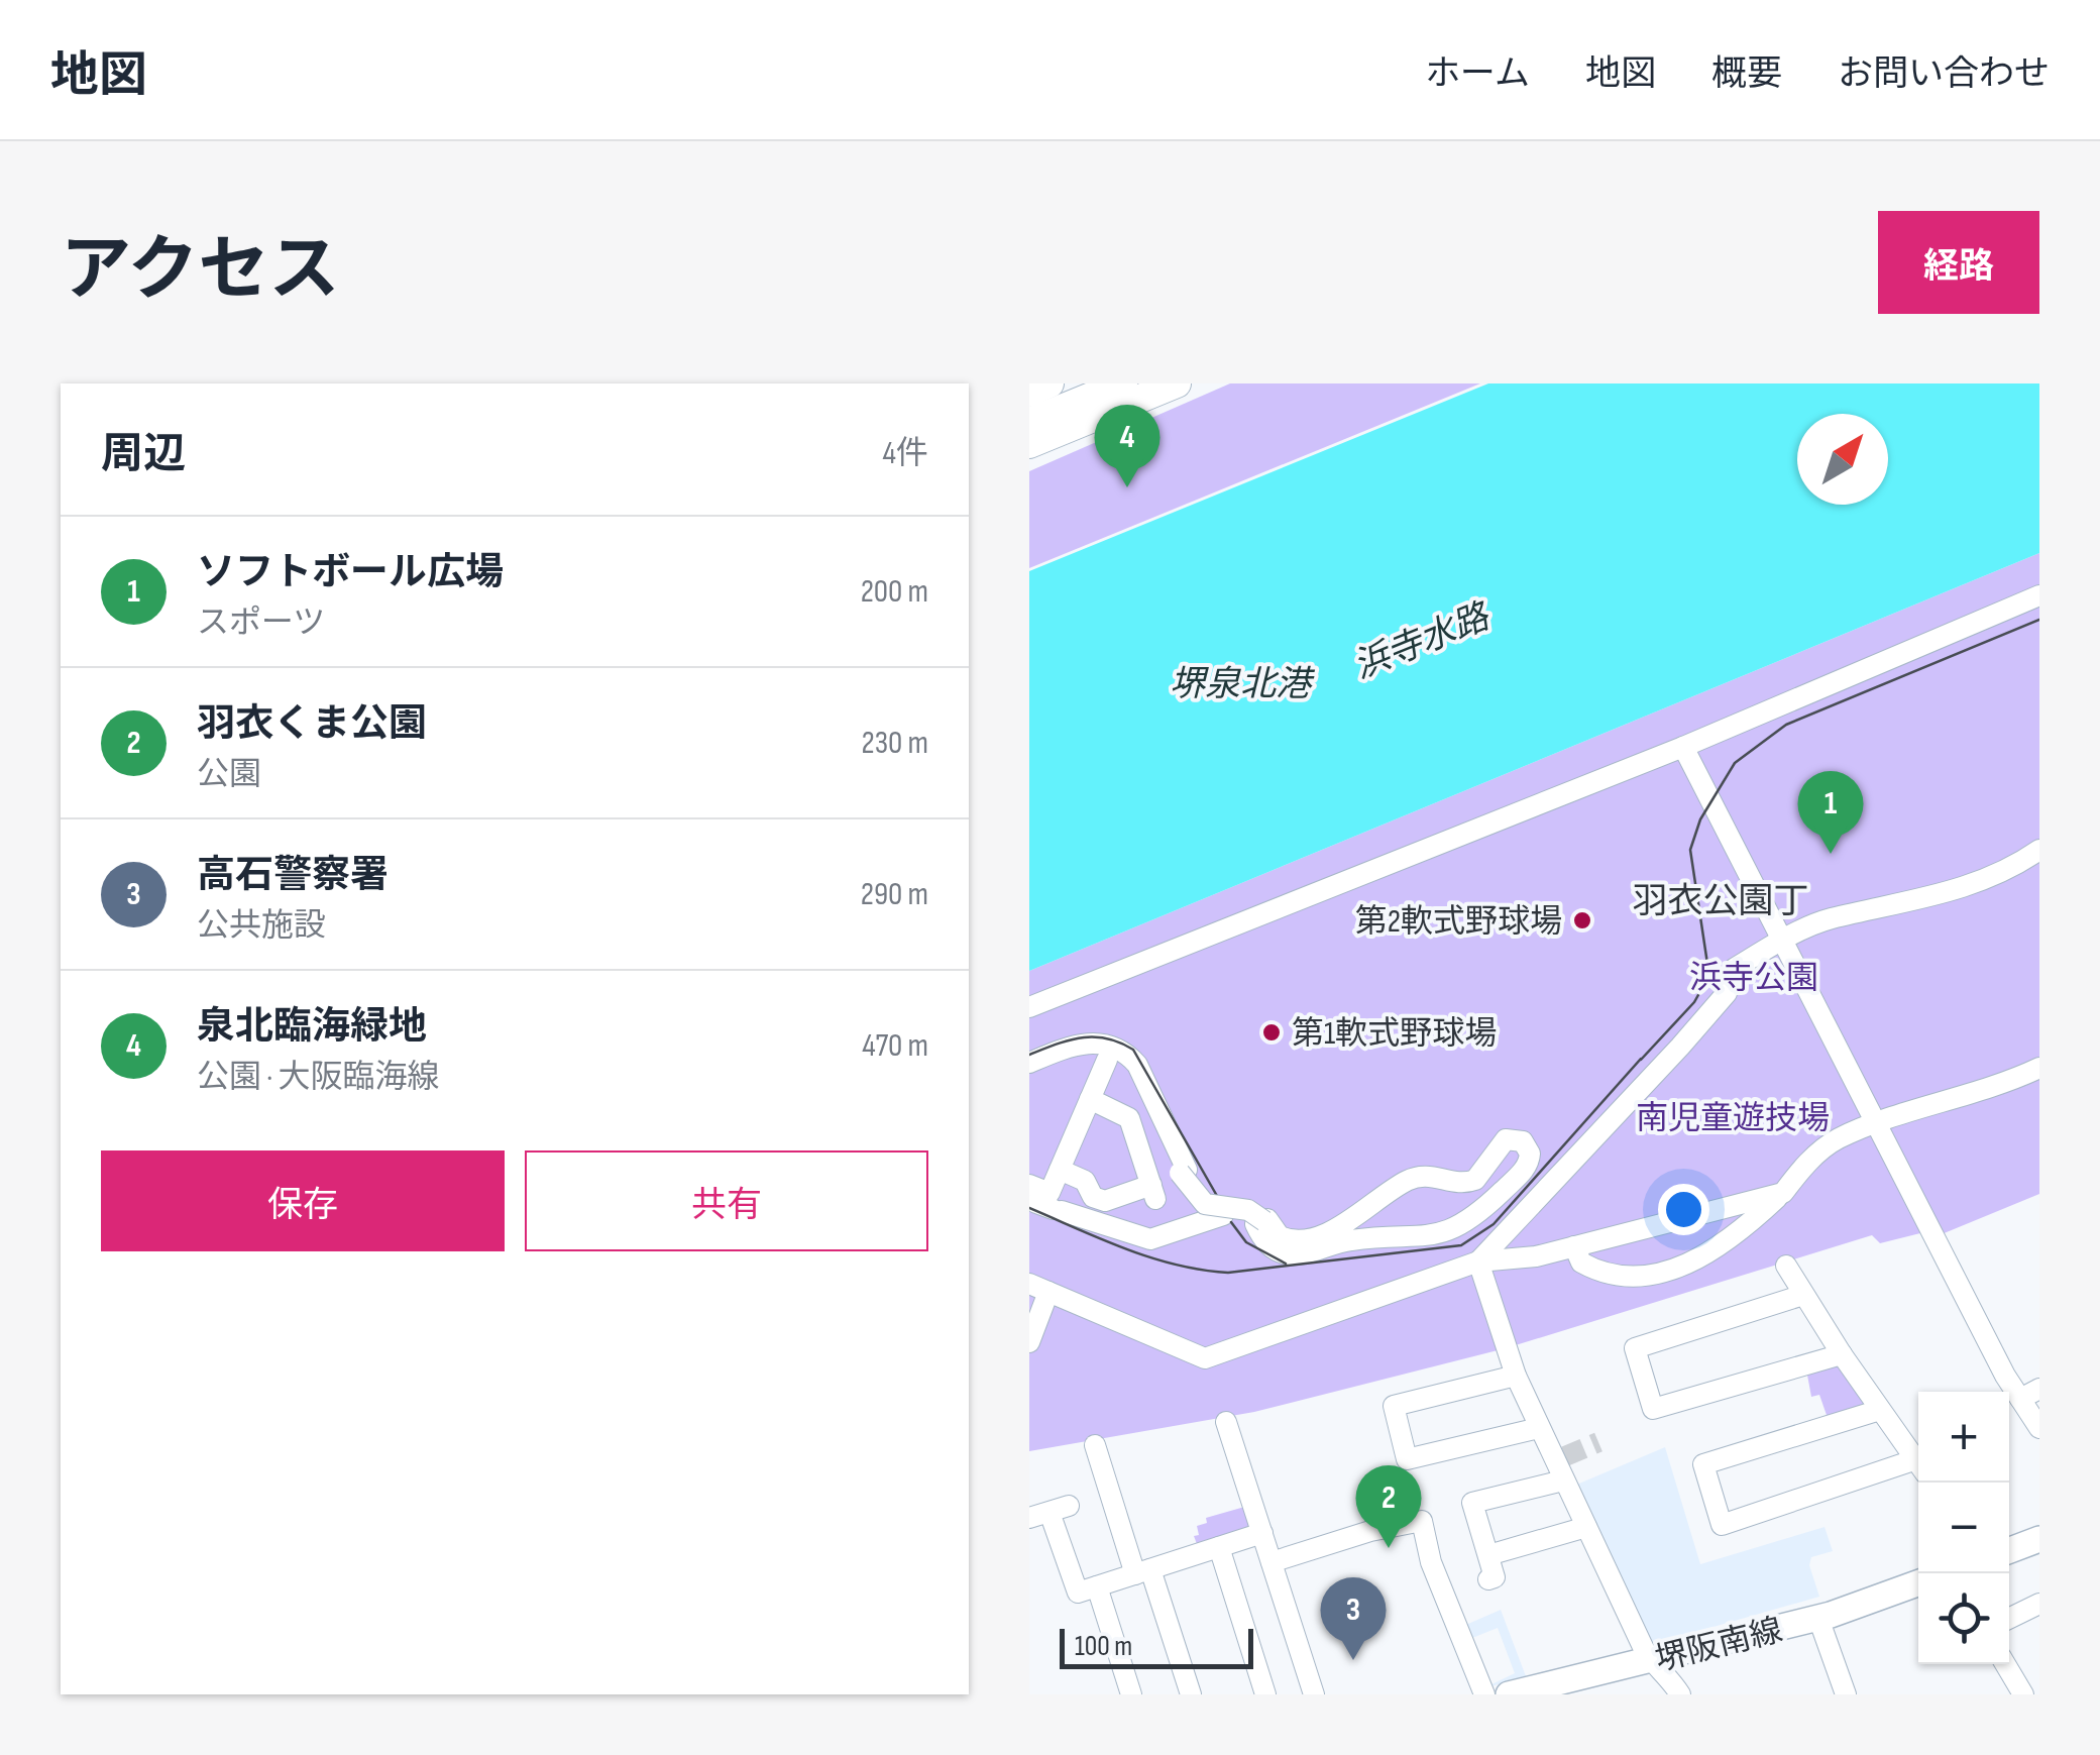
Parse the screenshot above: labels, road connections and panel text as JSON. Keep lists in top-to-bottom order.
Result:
{
  "streets": {
    "main road": ["堺阪南線"]
  },
  "districts": ["羽衣公園丁"],
  "water": ["浜寺水路", "堺泉北港"],
  "parks": ["浜寺公園", "南児童遊技場"],
  "places": ["第2軟式野球場", "第1軟式野球場"],
  "scale_bar": "100 m",
  "north": "top right",
  "page": {
    "header": "地図",
    "nav": [
      "ホーム",
      "地図",
      "概要",
      "お問い合わせ"
    ],
    "title": "アクセス",
    "buttons": [
      "経路",
      ["保存", "共有"]
    ],
    "heading": ["周辺", "4件"],
    "pins": [
      "4",
      "1",
      "2",
      "3"
    ],
    "list": [
      {
        "mark": "1",
        "name": "ソフトボール広場",
        "note": "スポーツ",
        "value": "200 m"
      },
      {
        "mark": "2",
        "name": "羽衣くま公園",
        "note": "公園",
        "value": "230 m"
      },
      {
        "mark": "3",
        "name": "高石警察署",
        "note": "公共施設",
        "value": "290 m"
      },
      {
        "mark": "4",
        "name": "泉北臨海緑地",
        "note": "公園 · 大阪臨海線",
        "value": "470 m"
      }
    ],
    "map_buttons": ["+", "−"],
    "scale": "100 m"
  }
}
